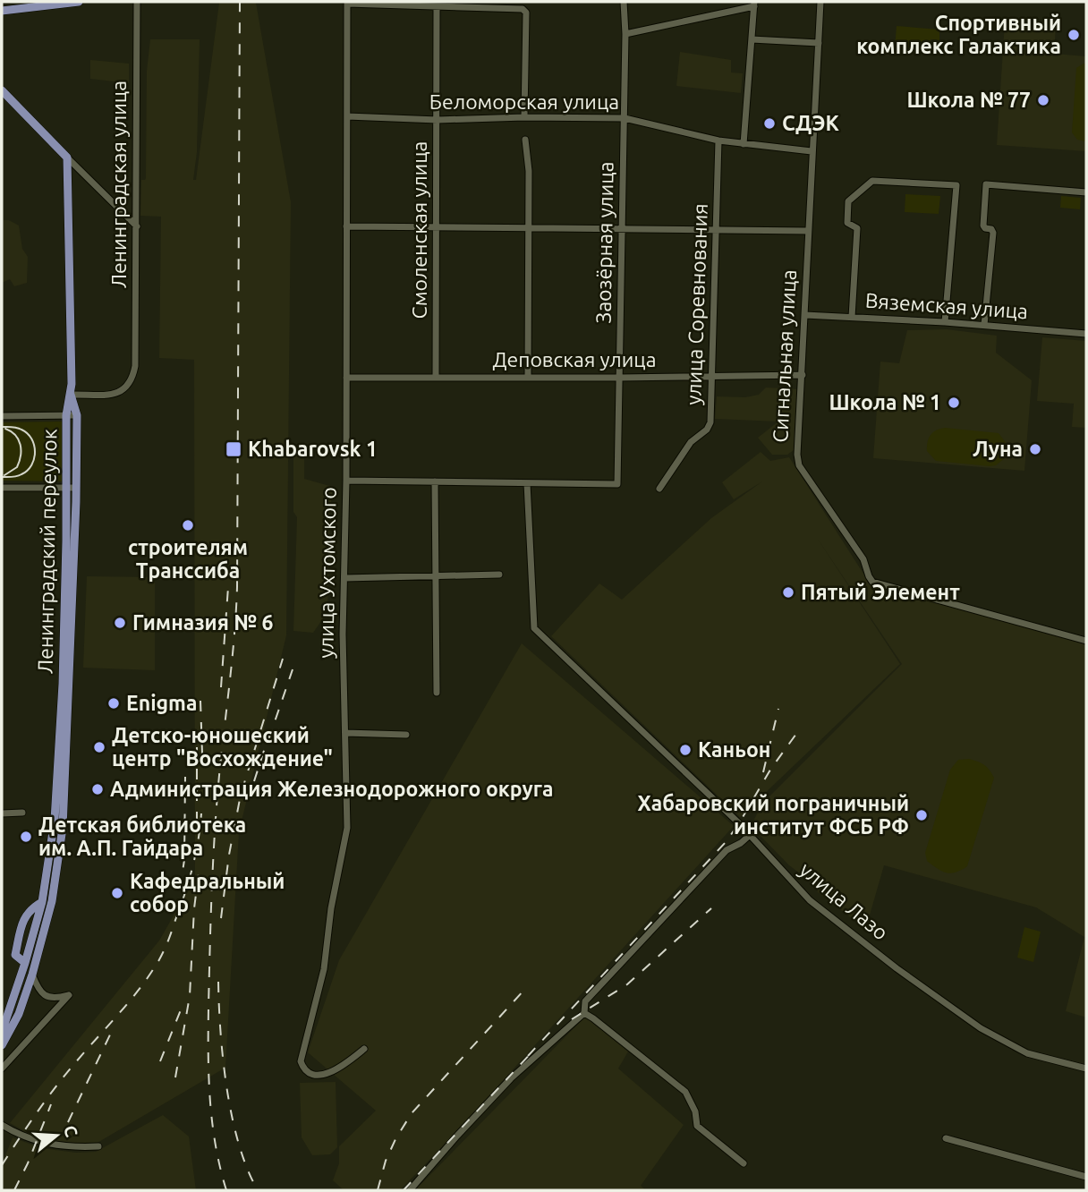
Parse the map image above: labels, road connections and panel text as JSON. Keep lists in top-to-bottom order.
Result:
{
  "streets": {
    "main road": ["Ленинградский переулок"],
    "street": [
      "Беломорская улица",
      "Ленинградская улица",
      "Смоленская улица",
      "Заозёрная улица",
      "улица Соревнования",
      "Вяземская улица",
      "Сигнальная улица",
      "Деповская улица",
      "улица Ухтомского",
      "улица Лазо"
    ]
  },
  "crossings": [
    ["Беломорская улица", "Смоленская улица"],
    ["Беломорская улица", "Заозёрная улица"],
    ["Беломорская улица", "улица Соревнования"],
    ["Беломорская улица", "Сигнальная улица"],
    ["Беломорская улица", "улица Ухтомского"],
    ["Ленинградская улица", "Ленинградский переулок"],
    ["Смоленская улица", "Деповская улица"],
    ["Заозёрная улица", "Деповская улица"],
    ["Заозёрная улица", "улица Лазо"],
    ["улица Соревнования", "Деповская улица"],
    ["Вяземская улица", "Сигнальная улица"],
    ["Сигнальная улица", "Деповская улица"],
    ["Деповская улица", "улица Ухтомского"]
  ],
  "places": {
    "other": [
      "Спортивный комплекс Галактика",
      "Школа № 77",
      "СДЭК",
      "Школа № 1",
      "Луна",
      "строителям Транссиба",
      "Пятый Элемент",
      "Гимназия № 6",
      "Enigma",
      "Детско-юношеский центр \"Восхождение\"",
      "Каньон",
      "Администрация Железнодорожного округа",
      "Хабаровский пограничный институт ФСБ РФ",
      "Детская библиотека им. А.П. Гайдара",
      "Кафедральный собор"
    ],
    "transit": ["Khabarovsk 1"]
  },
  "north": "right"
}
